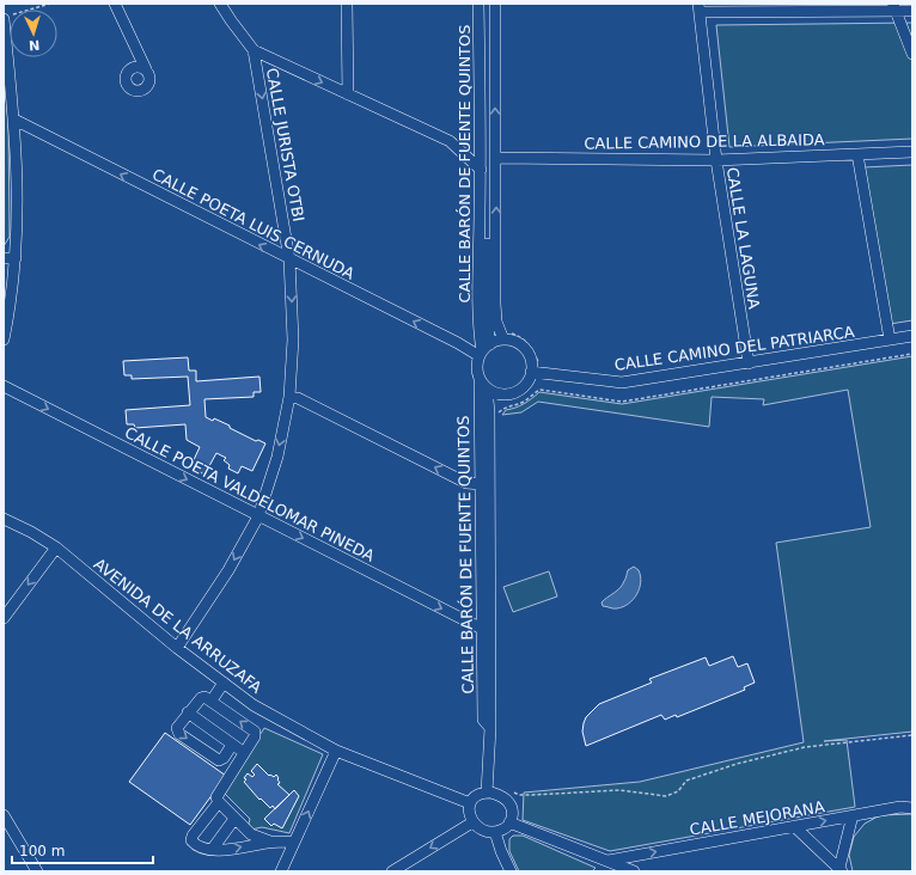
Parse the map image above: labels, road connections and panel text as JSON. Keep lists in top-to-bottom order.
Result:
{
  "streets": {
    "street": [
      "CALLE CAMINO DE LA ALBAIDA",
      "CALLE JURISTA OTBI",
      "CALLE BARÓN DE FUENTE QUINTOS",
      "CALLE POETA LUIS CERNUDA",
      "CALLE LA LAGUNA",
      "CALLE CAMINO DEL PATRIARCA",
      "CALLE POETA VALDELOMAR PINEDA",
      "AVENIDA DE LA ARRUZAFA",
      "CALLE MEJORANA"
    ]
  },
  "crossings": [
    ["CALLE CAMINO DE LA ALBAIDA", "CALLE BARÓN DE FUENTE QUINTOS"],
    ["CALLE CAMINO DE LA ALBAIDA", "CALLE LA LAGUNA"],
    ["CALLE JURISTA OTBI", "CALLE POETA LUIS CERNUDA"],
    ["CALLE JURISTA OTBI", "CALLE POETA VALDELOMAR PINEDA"],
    ["CALLE JURISTA OTBI", "AVENIDA DE LA ARRUZAFA"],
    ["CALLE BARÓN DE FUENTE QUINTOS", "CALLE POETA LUIS CERNUDA"],
    ["CALLE BARÓN DE FUENTE QUINTOS", "CALLE CAMINO DEL PATRIARCA"],
    ["CALLE BARÓN DE FUENTE QUINTOS", "CALLE POETA VALDELOMAR PINEDA"],
    ["CALLE BARÓN DE FUENTE QUINTOS", "AVENIDA DE LA ARRUZAFA"],
    ["CALLE POETA LUIS CERNUDA", "CALLE CAMINO DEL PATRIARCA"],
    ["CALLE LA LAGUNA", "CALLE CAMINO DEL PATRIARCA"]
  ],
  "one_way": [
    "CALLE JURISTA OTBI",
    "CALLE POETA LUIS CERNUDA",
    "CALLE POETA VALDELOMAR PINEDA",
    "CALLE MEJORANA"
  ],
  "scale_bar": "100 m",
  "north": "bottom"
}
